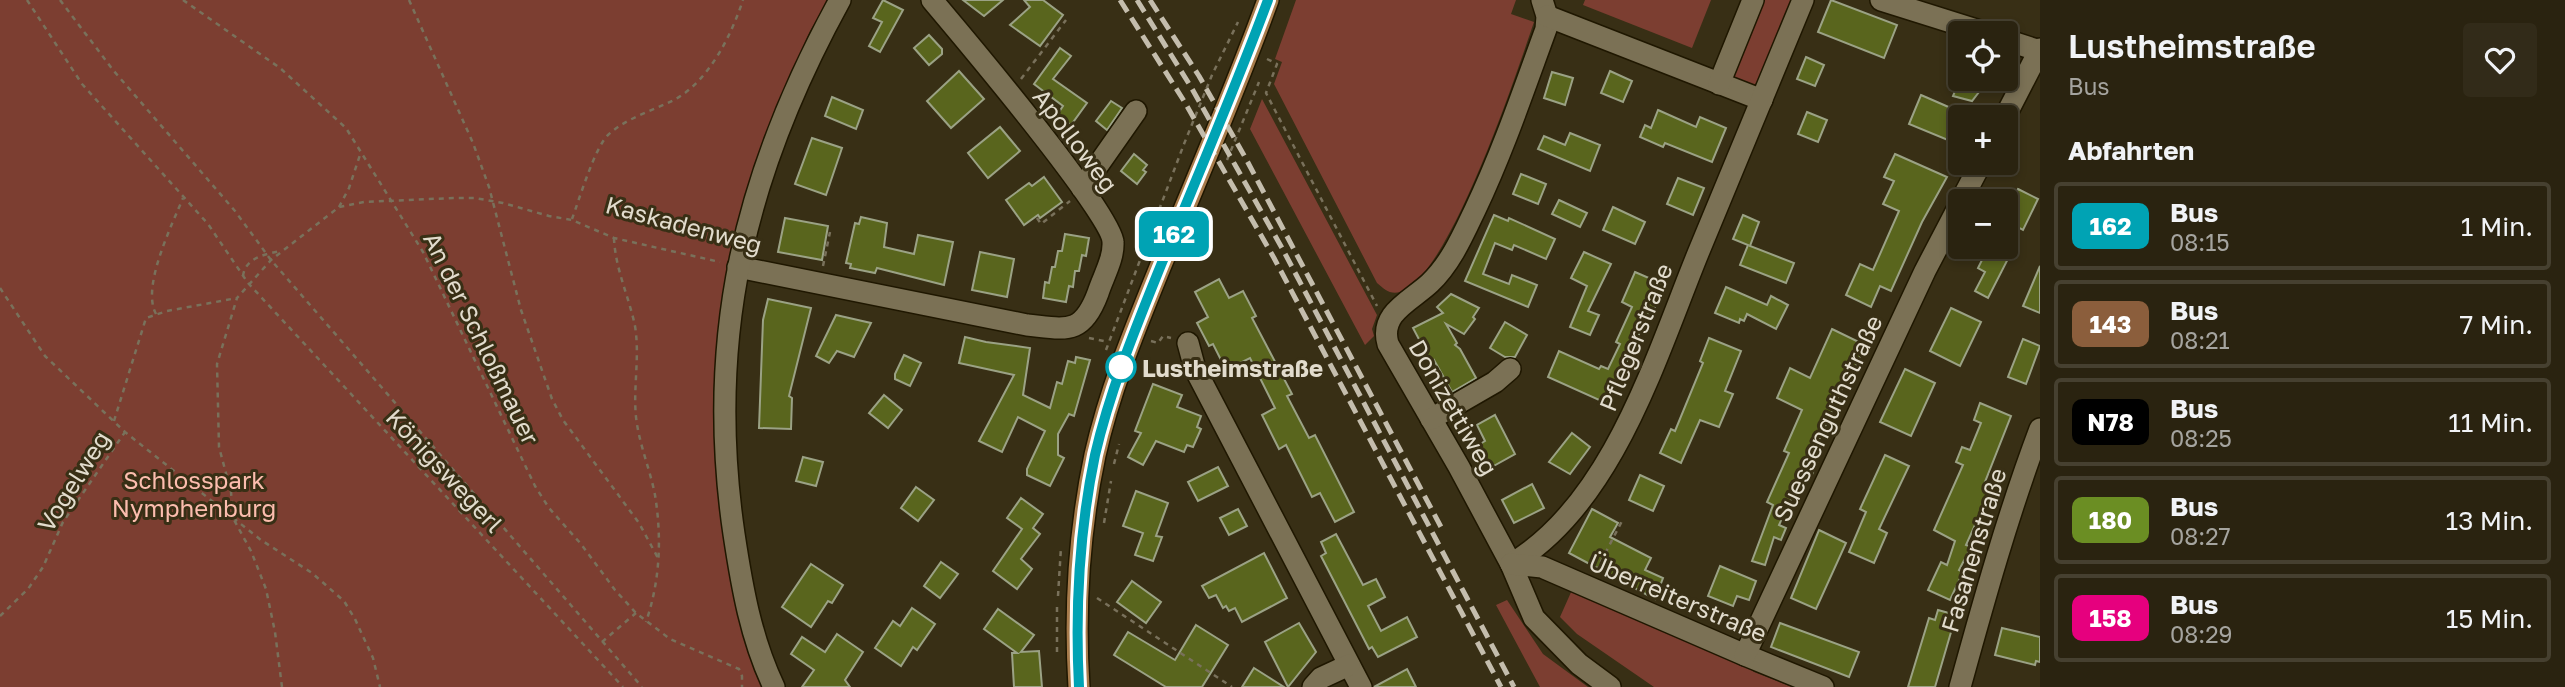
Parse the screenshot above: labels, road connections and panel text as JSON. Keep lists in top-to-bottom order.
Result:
{
  "streets": {
    "street": [
      "Apolloweg",
      "Kaskadenweg",
      "Pflegerstraße",
      "Donizettiweg",
      "Suessenguthstraße",
      "Fasanenstraße",
      "Überreiterstraße"
    ],
    "path": ["An der Schloßmauer", "Königswegerl", "Vogelweg"]
  },
  "crossings": [
    ["Apolloweg", "Kaskadenweg"],
    ["Kaskadenweg", "An der Schloßmauer"],
    ["Kaskadenweg", "Königswegerl"],
    ["Pflegerstraße", "Donizettiweg"],
    ["Pflegerstraße", "Überreiterstraße"],
    ["Donizettiweg", "Überreiterstraße"],
    ["Suessenguthstraße", "Überreiterstraße"]
  ],
  "parks": ["Schlosspark Nymphenburg"],
  "places": ["Lustheimstraße"],
  "lines": ["bus line 162"],
  "page": {
    "on_map": "162",
    "heading": [
      ["Lustheimstraße", "Bus"],
      "Abfahrten"
    ],
    "map_buttons": ["+", "−"],
    "list": [
      {
        "mark": "162",
        "name": "Bus",
        "note": "08:15",
        "value": "1 Min."
      },
      {
        "mark": "143",
        "name": "Bus",
        "note": "08:21",
        "value": "7 Min."
      },
      {
        "mark": "N78",
        "name": "Bus",
        "note": "08:25",
        "value": "11 Min."
      },
      {
        "mark": "180",
        "name": "Bus",
        "note": "08:27",
        "value": "13 Min."
      },
      {
        "mark": "158",
        "name": "Bus",
        "note": "08:29",
        "value": "15 Min."
      }
    ]
  }
}
